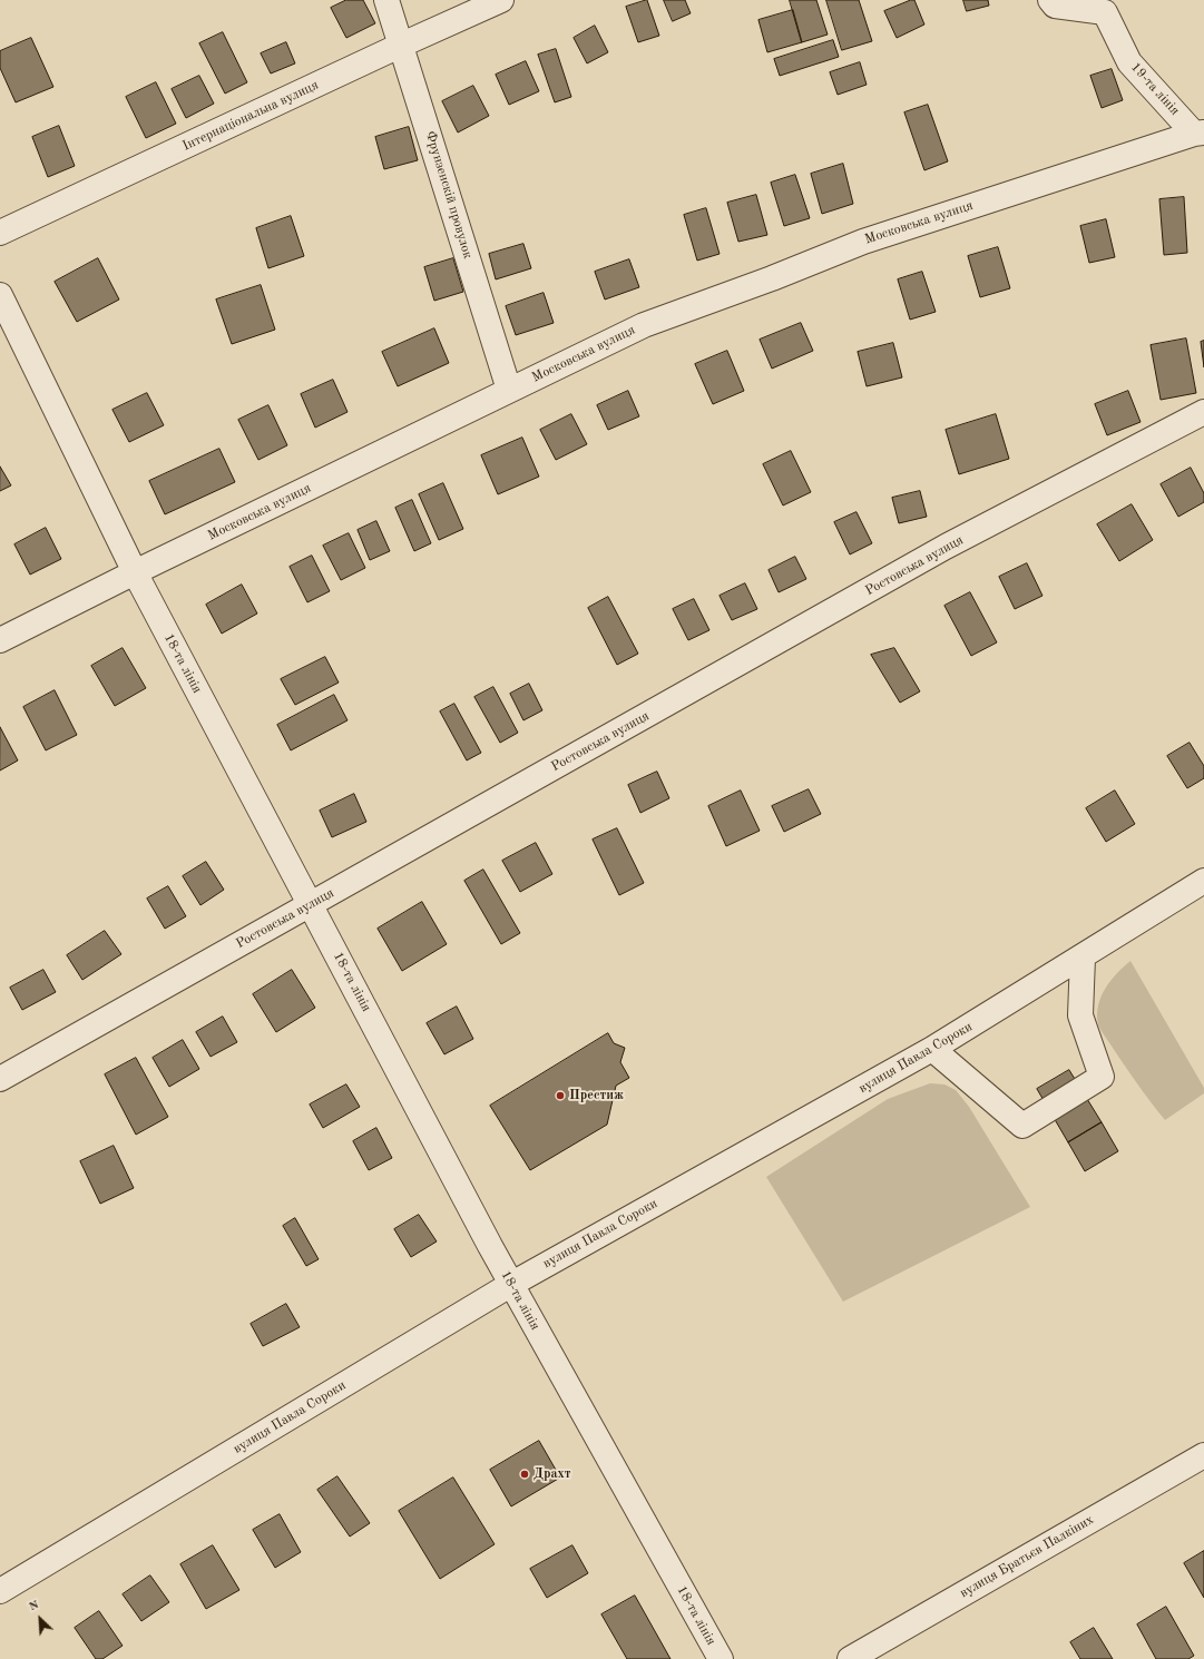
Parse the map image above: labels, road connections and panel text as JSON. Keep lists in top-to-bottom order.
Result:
{
  "streets": {
    "street": [
      "19-та лінія",
      "Інтернаціональна вулиця",
      "Фрунзенскій провулок",
      "Московська вулиця",
      "Ростовська вулиця",
      "18-та лінія",
      "вулиця Павла Сороки",
      "вулиця Братьєв Палкіних"
    ]
  },
  "crossings": [
    ["19-та лінія", "Московська вулиця"],
    ["Інтернаціональна вулиця", "Фрунзенскій провулок"],
    ["Фрунзенскій провулок", "Московська вулиця"],
    ["Московська вулиця", "18-та лінія"],
    ["Ростовська вулиця", "18-та лінія"],
    ["18-та лінія", "вулиця Павла Сороки"]
  ],
  "places": ["Престиж", "Драхт"],
  "north": "top left"
}
